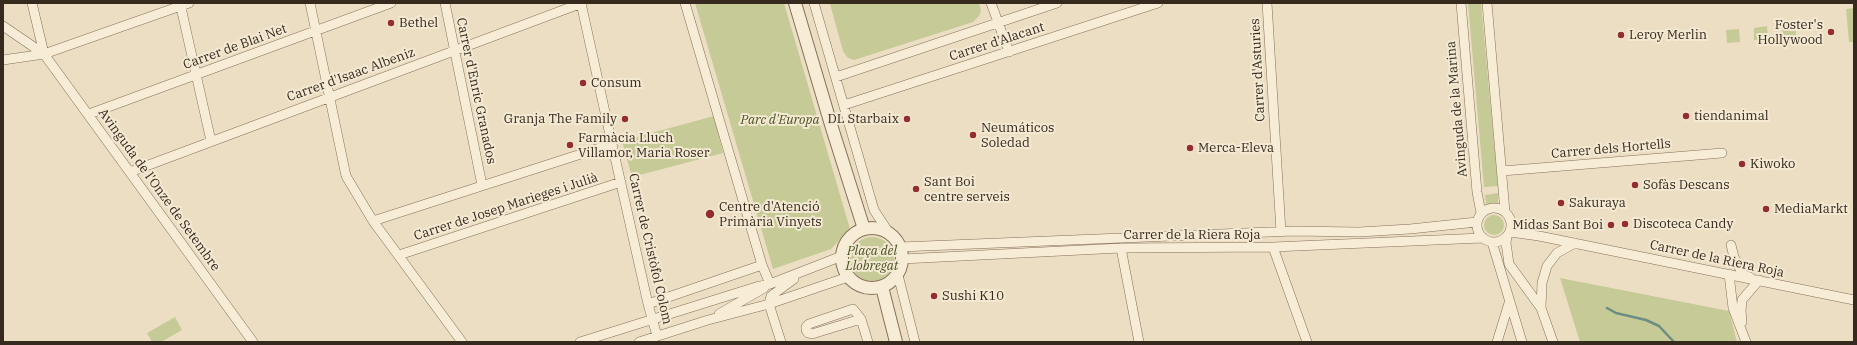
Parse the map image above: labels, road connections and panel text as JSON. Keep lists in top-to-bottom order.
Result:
{
  "streets": {
    "street": [
      "Carrer d'Alacant",
      "Carrer de Blai Net",
      "Carrer d'Asturies",
      "Carrer d'Isaac Albeniz",
      "Carrer d'Enric Granados",
      "Avinguda de la Marina",
      "Carrer dels Hortells",
      "Avinguda de l'Onze de Setembre",
      "Carrer de Josep Marieges i Julià",
      "Carrer de la Riera Roja",
      "Carrer de Cristòfol Colom"
    ]
  },
  "crossings": [
    ["Carrer de Blai Net", "Avinguda de l'Onze de Setembre"],
    ["Carrer d'Asturies", "Carrer de la Riera Roja"],
    ["Carrer d'Isaac Albeniz", "Carrer d'Enric Granados"],
    ["Carrer d'Isaac Albeniz", "Avinguda de l'Onze de Setembre"],
    ["Carrer d'Isaac Albeniz", "Carrer de Cristòfol Colom"],
    ["Avinguda de la Marina", "Carrer de la Riera Roja"],
    ["Carrer de Josep Marieges i Julià", "Carrer de Cristòfol Colom"]
  ],
  "parks": ["Parc d'Europa", "Plaça del Llobregat"],
  "places": [
    "Bethel",
    "Foster's Hollywood",
    "Leroy Merlin",
    "Consum",
    "tiendanimal",
    "Granja The Family",
    "DL Starbaix",
    "Neumáticos Soledad",
    "Farmàcia Lluch Villamor, Maria Roser",
    "Merca-Eleva",
    "Kiwoko",
    "Sofàs Descans",
    "Sant Boi centre serveis",
    "Sakuraya",
    "MediaMarkt",
    "Centre d'Atenció Primària Vinyets",
    "Discoteca Candy",
    "Midas Sant Boi",
    "Sushi K10"
  ]
}
